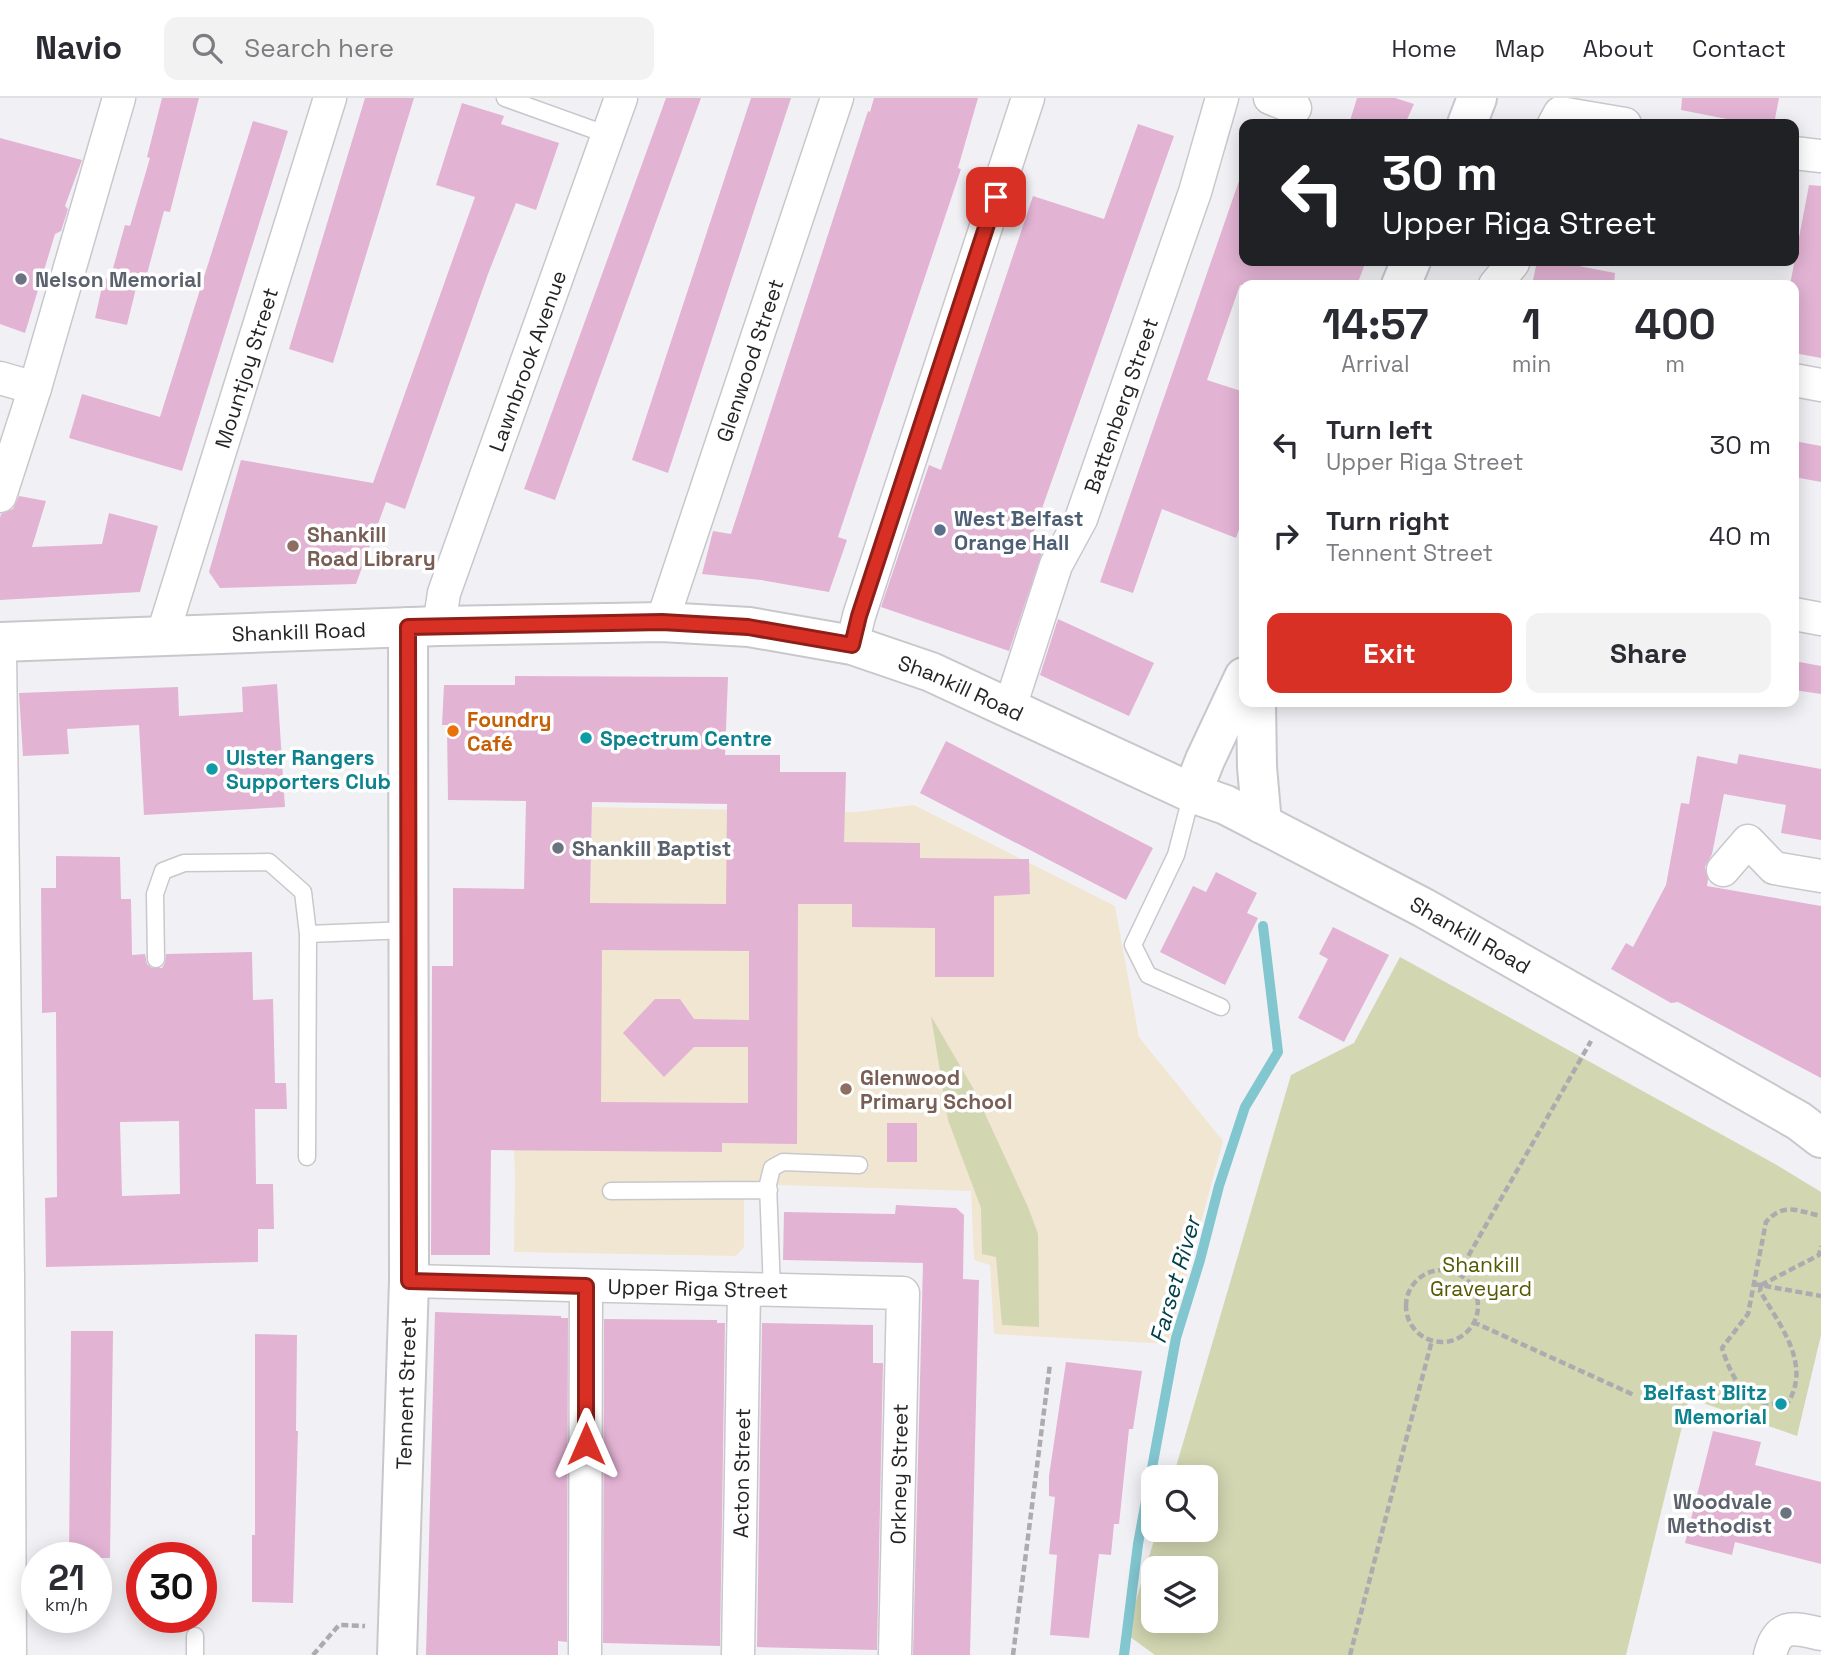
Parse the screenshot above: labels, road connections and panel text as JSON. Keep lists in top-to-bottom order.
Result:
{
  "streets": {
    "main road": ["Shankill Road", "Tennent Street"],
    "street": [
      "Glenwood Street",
      "Lawnbrook Avenue",
      "Mountjoy Street",
      "Battenberg Street",
      "Upper Riga Street",
      "Acton Street",
      "Orkney Street"
    ]
  },
  "crossings": [
    ["Glenwood Street", "Shankill Road"],
    ["Lawnbrook Avenue", "Shankill Road"],
    ["Lawnbrook Avenue", "Tennent Street"],
    ["Mountjoy Street", "Shankill Road"],
    ["Battenberg Street", "Shankill Road"],
    ["Shankill Road", "Tennent Street"],
    ["Upper Riga Street", "Tennent Street"],
    ["Upper Riga Street", "Acton Street"],
    ["Upper Riga Street", "Orkney Street"]
  ],
  "water": ["Farset River"],
  "parks": ["Shankill Graveyard"],
  "places": [
    "Nelson Memorial",
    "West Belfast Orange Hall",
    "Shankill Road Library",
    "Foundry Café",
    "Spectrum Centre",
    "Ulster Rangers Supporters Club",
    "Shankill Baptist",
    "Glenwood Primary School",
    "Belfast Blitz Memorial",
    "Woodvale Methodist"
  ],
  "page": {
    "header": "Navio",
    "search": "Search here",
    "nav": [
      "Home",
      "Map",
      "About",
      "Contact"
    ],
    "turn": ["30 m", "Upper Riga Street"],
    "eta": [
      "14:57",
      "Arrival",
      "1",
      "min",
      "400",
      "m"
    ],
    "list": [
      {
        "name": "Turn left",
        "note": "Upper Riga Street",
        "value": "30 m"
      },
      {
        "name": "Turn right",
        "note": "Tennent Street",
        "value": "40 m"
      }
    ],
    "buttons": ["Exit", "Share"],
    "speed": "21 km/h",
    "limit": "30"
  }
}
